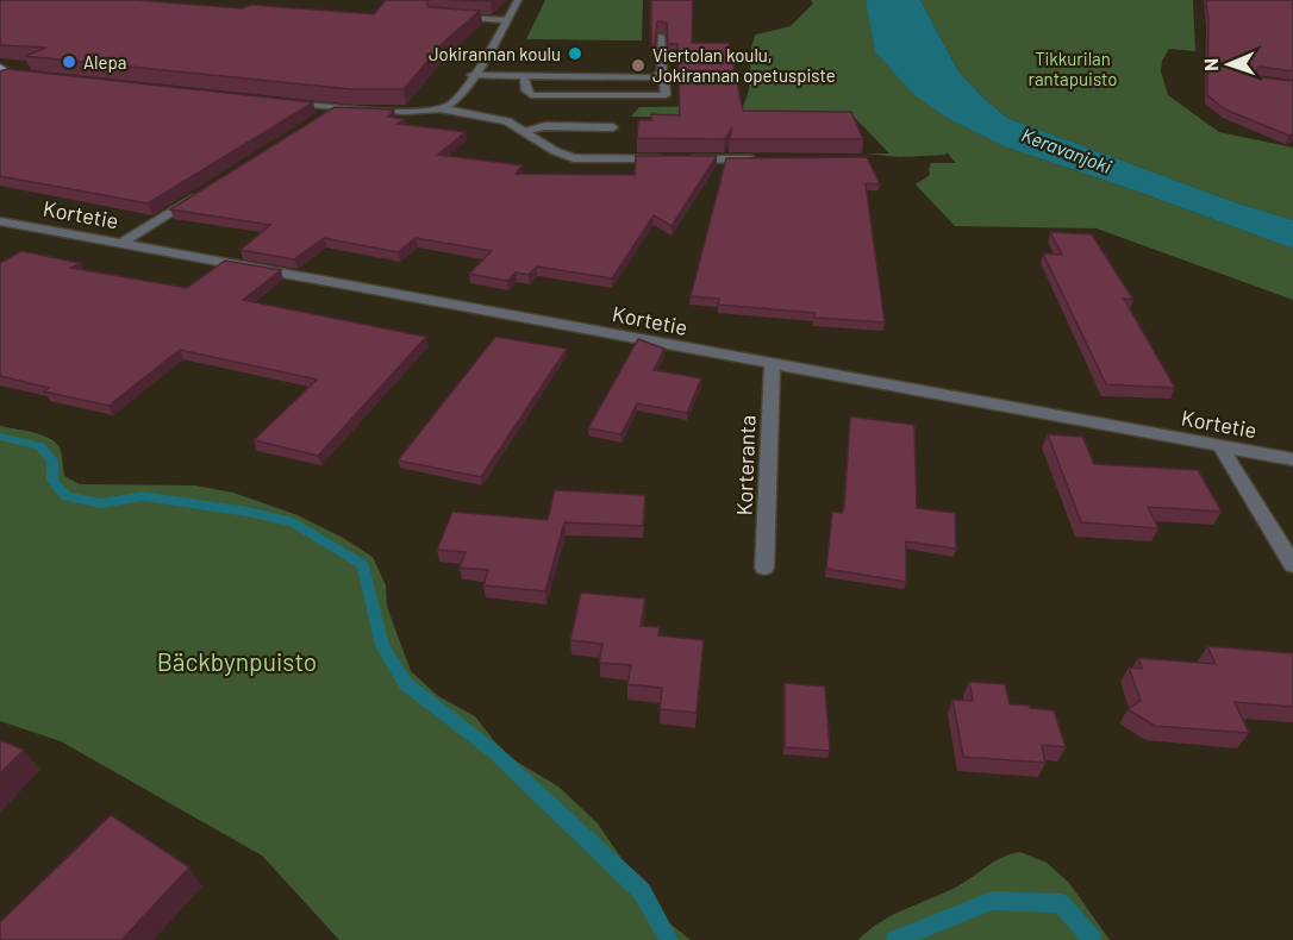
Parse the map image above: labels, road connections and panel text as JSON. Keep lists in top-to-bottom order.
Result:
{
  "streets": {
    "street": ["Kortetie", "Korteranta"]
  },
  "crossings": [
    ["Kortetie", "Korteranta"]
  ],
  "water": ["Keravanjoki"],
  "parks": ["Tikkurilan rantapuisto", "Bäckbynpuisto"],
  "places": ["Jokirannan koulu", "Alepa", "Viertolan koulu, Jokirannan opetuspiste"],
  "north": "left"
}
